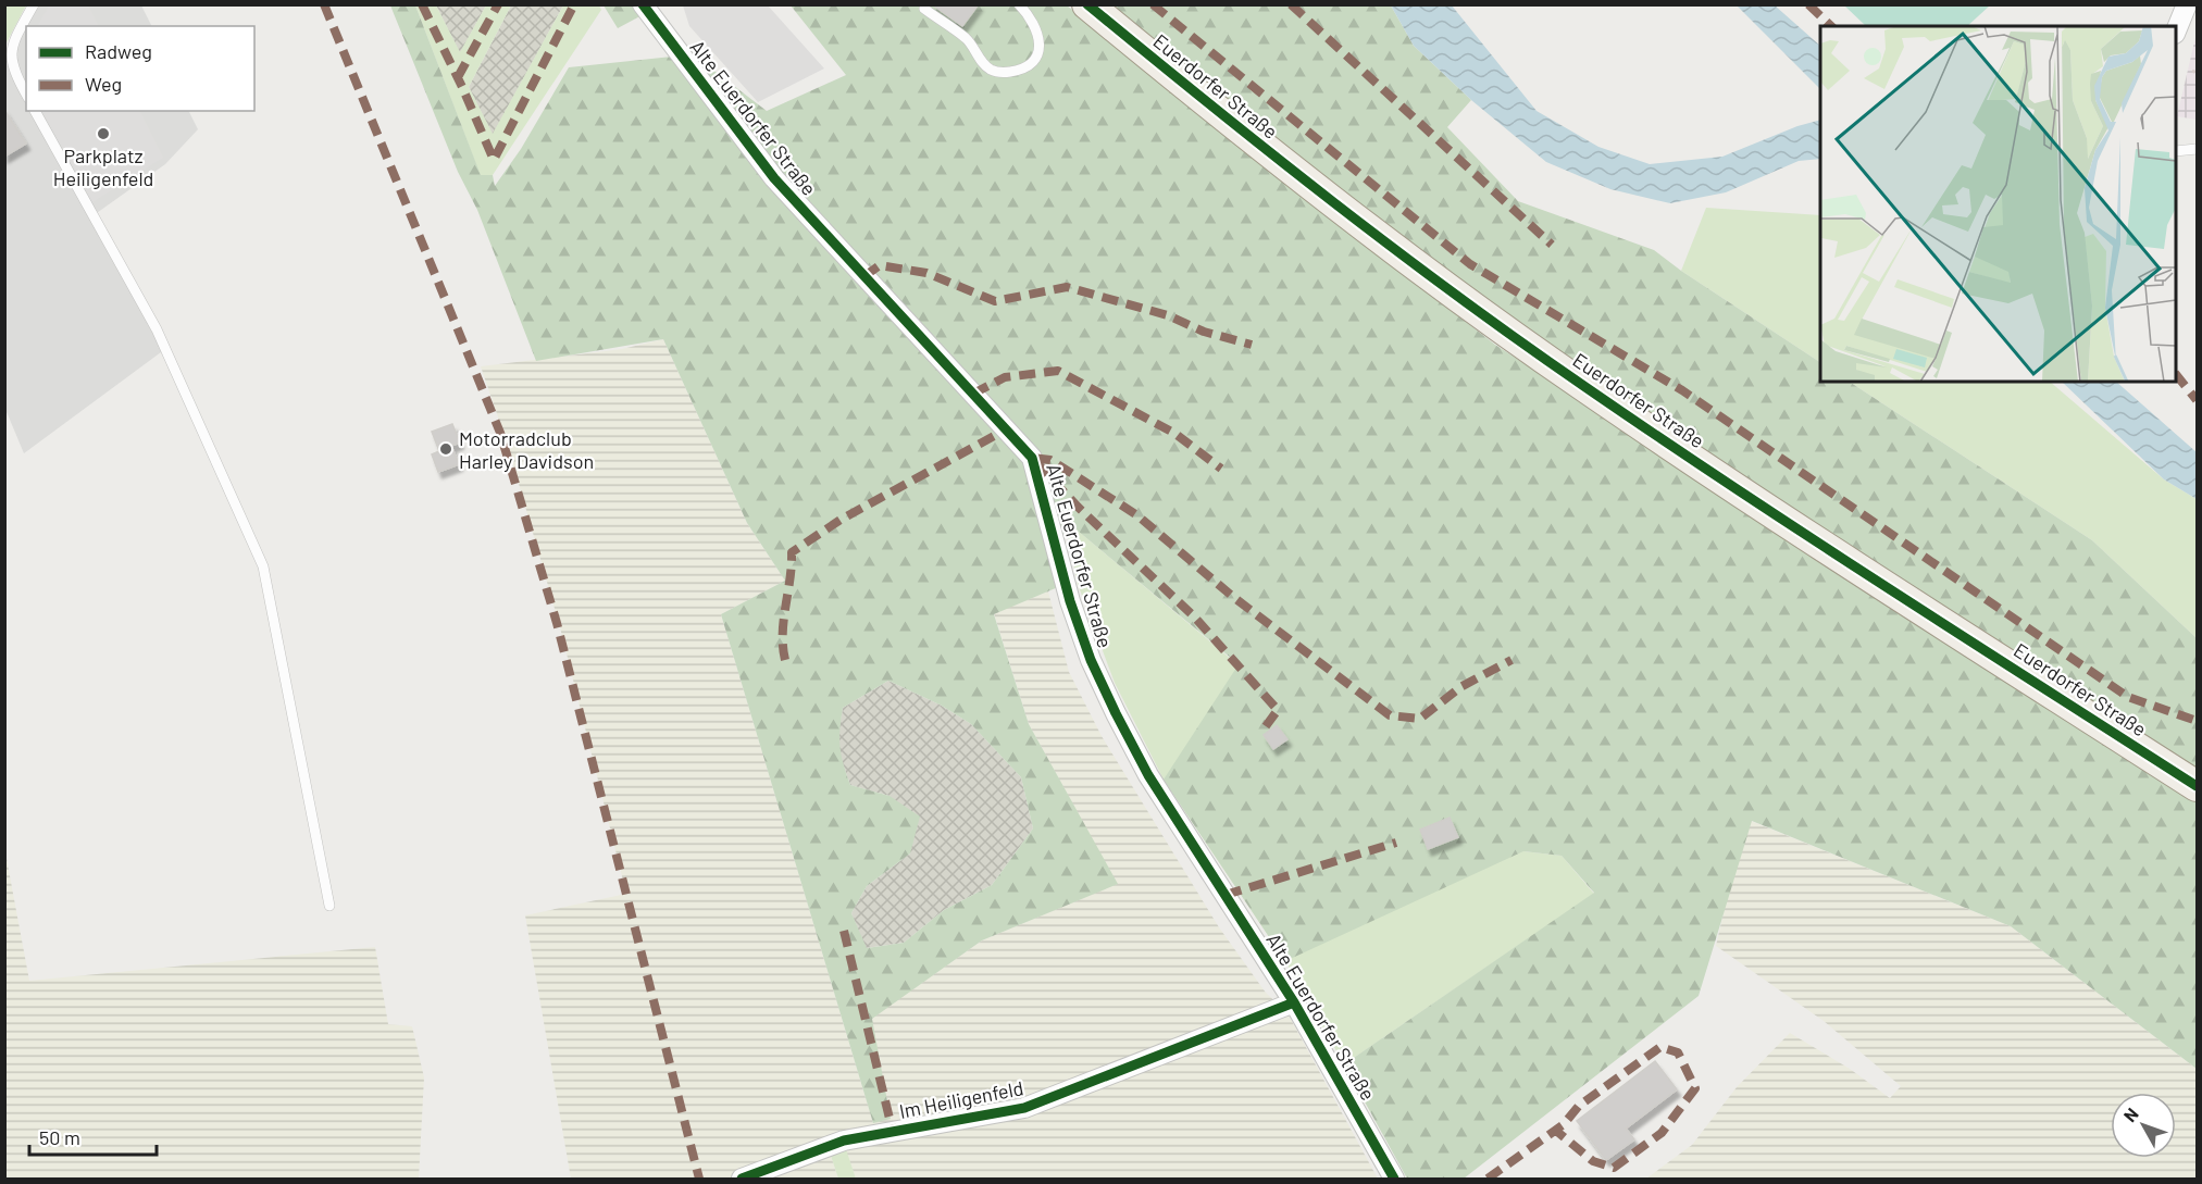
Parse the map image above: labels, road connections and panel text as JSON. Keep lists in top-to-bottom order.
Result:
{
  "streets": {
    "main road": ["Euerdorfer Straße"],
    "street": ["Alte Euerdorfer Straße", "Im Heiligenfeld"]
  },
  "crossings": [
    ["Alte Euerdorfer Straße", "Im Heiligenfeld"]
  ],
  "places": ["Parkplatz Heiligenfeld", "Motorradclub Harley Davidson"],
  "legend": ["Radweg", "Weg"],
  "scale_bar": "50 m",
  "north": "top left"
}
